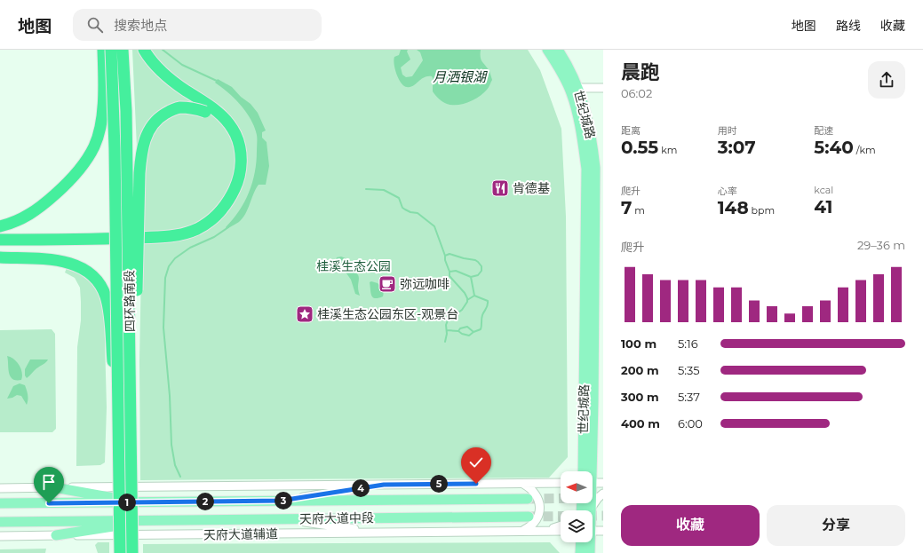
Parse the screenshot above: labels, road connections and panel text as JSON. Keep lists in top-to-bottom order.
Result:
{
  "streets": {
    "highway": ["四环路南段"],
    "main road": ["世纪城路", "天府大道中段"],
    "street": ["天府大道辅道"]
  },
  "water": ["月洒银湖"],
  "parks": ["桂溪生态公园"],
  "places": {
    "restaurant": ["肯德基"],
    "cafe": ["弥远咖啡"],
    "place": ["桂溪生态公园东区-观景台"]
  },
  "north": "left",
  "page": {
    "header": "地图",
    "search": "搜索地点",
    "nav": ["地图", "路线", "收藏"],
    "heading": ["晨跑", "06:02"],
    "stats": [
      ["距离", "0.55 km"],
      ["用时", "3:07"],
      ["配速", "5:40 /km"],
      ["爬升", "7 m"],
      ["心率", "148 bpm"],
      ["kcal", "41"]
    ],
    "chart": ["爬升", "29–36 m"],
    "list": [
      {
        "name": "100 m",
        "note": "5:16"
      },
      {
        "name": "200 m",
        "note": "5:35"
      },
      {
        "name": "300 m",
        "note": "5:37"
      },
      {
        "name": "400 m",
        "note": "6:00"
      }
    ],
    "pins": [
      "5",
      "4",
      "3",
      "2",
      "1"
    ],
    "buttons": ["收藏", "分享"]
  }
}
